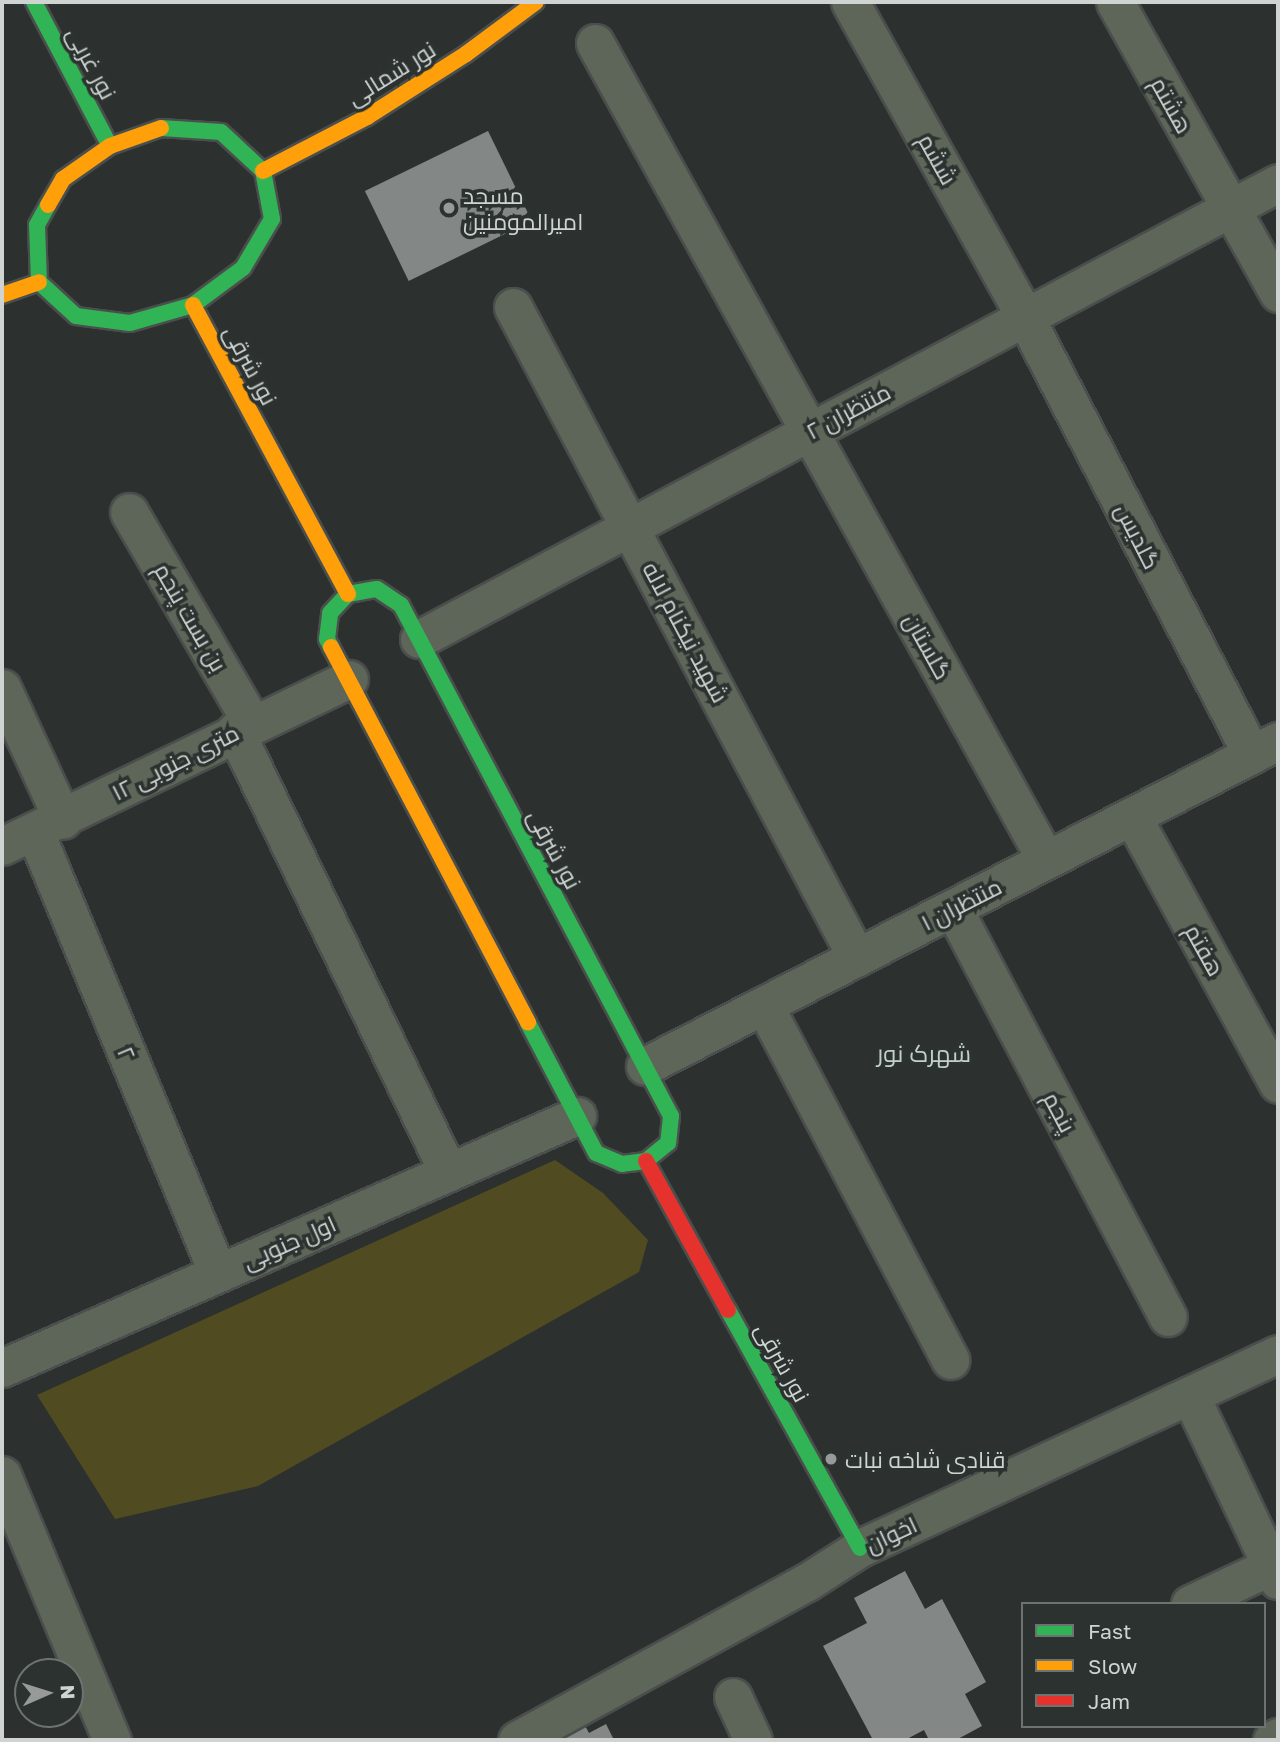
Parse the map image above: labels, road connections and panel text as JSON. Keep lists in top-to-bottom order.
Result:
{
  "streets": {
    "street": [
      "نور غربی",
      "نور شمالی",
      "هشتم",
      "ششم",
      "نور شرقی",
      "منتظران ۲",
      "گلدیس",
      "بن بست پنجم",
      "شهید نیکنام لاله",
      "گلستان",
      "۱۲ متری جنوبی",
      "منتظران ۱",
      "هفتم",
      "۲",
      "پنجم",
      "اول جنوبی",
      "اخوان"
    ]
  },
  "crossings": [
    ["نور غربی", "نور شمالی"],
    ["نور غربی", "نور شرقی"],
    ["نور شمالی", "نور شرقی"],
    ["هشتم", "منتظران ۲"],
    ["ششم", "منتظران ۲"],
    ["ششم", "گلدیس"],
    ["نور شرقی", "منتظران ۲"],
    ["نور شرقی", "منتظران ۱"],
    ["نور شرقی", "اخوان"],
    ["منتظران ۲", "گلدیس"],
    ["منتظران ۲", "شهید نیکنام لاله"],
    ["منتظران ۲", "گلستان"],
    ["گلدیس", "منتظران ۱"],
    ["بن بست پنجم", "۱۲ متری جنوبی"],
    ["بن بست پنجم", "اول جنوبی"],
    ["شهید نیکنام لاله", "منتظران ۱"],
    ["گلستان", "منتظران ۱"],
    ["۱۲ متری جنوبی", "۲"],
    ["منتظران ۱", "هفتم"],
    ["منتظران ۱", "پنجم"],
    ["۲", "اول جنوبی"]
  ],
  "districts": ["شهرک نور"],
  "places": ["مسجد امیرالمومنین", "قنادی شاخه نبات"],
  "legend": ["Fast", "Slow", "Jam"],
  "north": "right"
}
